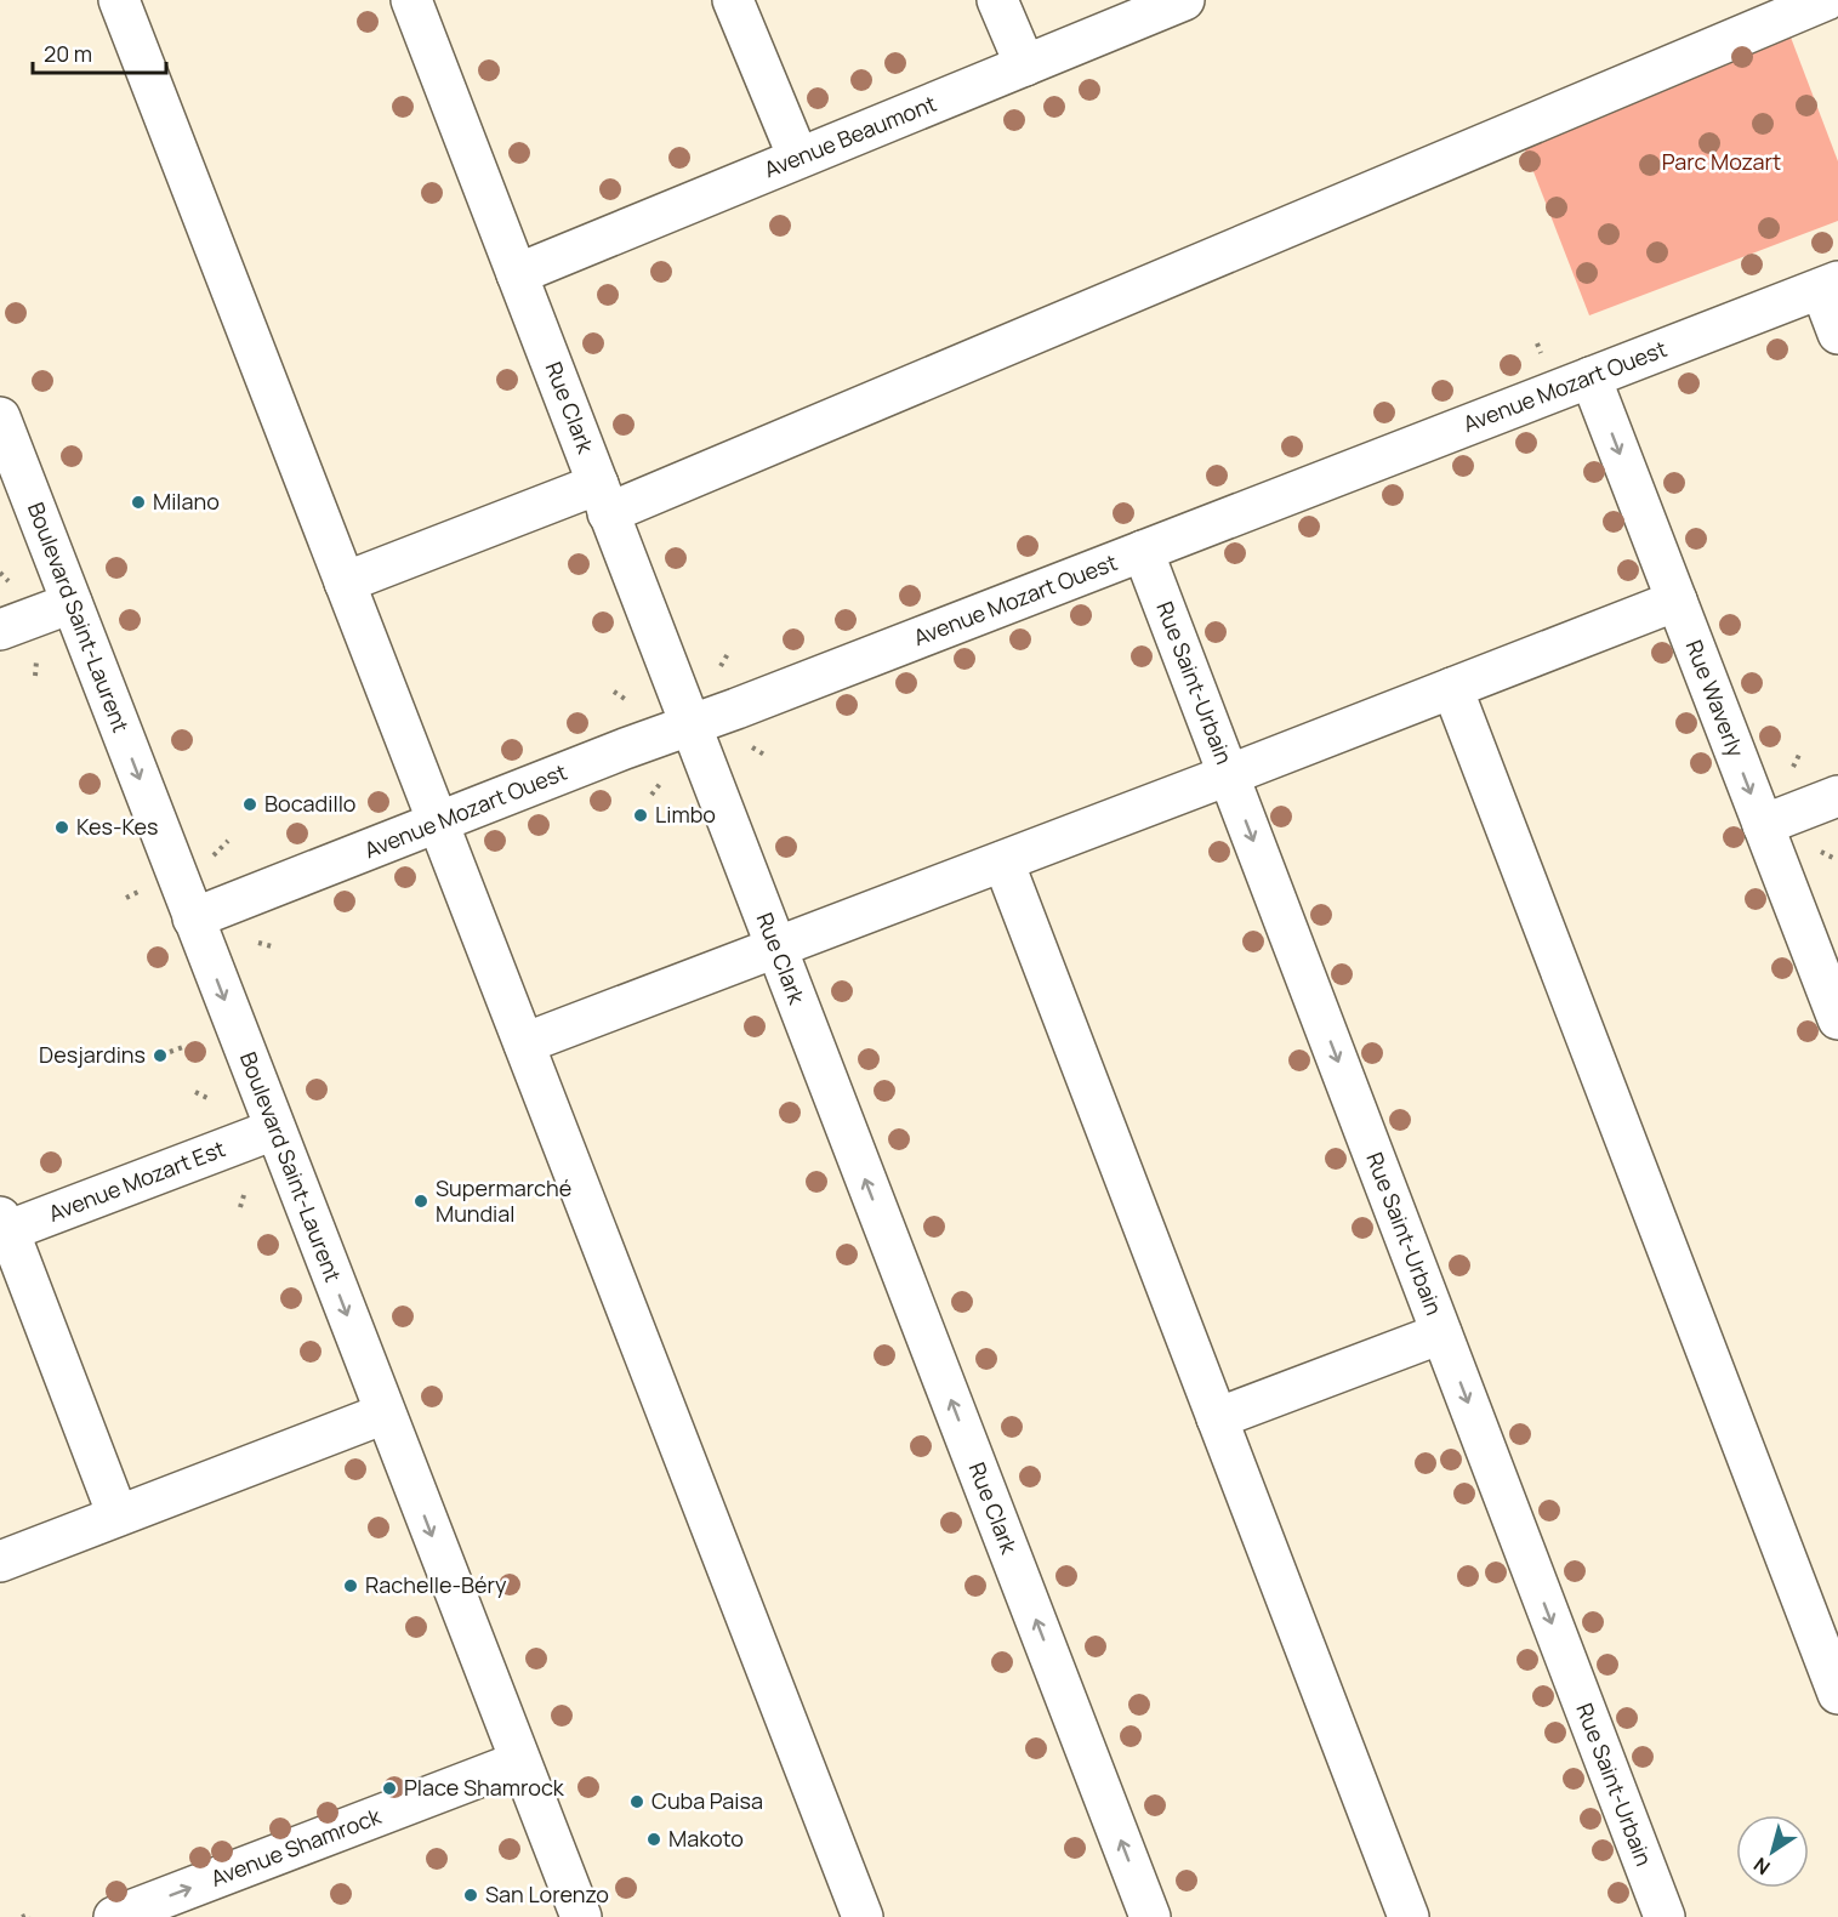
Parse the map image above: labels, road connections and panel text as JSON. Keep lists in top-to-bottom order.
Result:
{
  "streets": {
    "street": [
      "Avenue Beaumont",
      "Avenue Mozart Ouest",
      "Rue Clark",
      "Boulevard Saint-Laurent",
      "Rue Saint-Urbain",
      "Rue Waverly",
      "Avenue Mozart Est",
      "Avenue Shamrock"
    ]
  },
  "crossings": [
    ["Avenue Beaumont", "Rue Clark"],
    ["Avenue Mozart Ouest", "Rue Clark"],
    ["Avenue Mozart Ouest", "Boulevard Saint-Laurent"],
    ["Avenue Mozart Ouest", "Rue Saint-Urbain"],
    ["Avenue Mozart Ouest", "Rue Waverly"],
    ["Boulevard Saint-Laurent", "Avenue Mozart Est"],
    ["Boulevard Saint-Laurent", "Avenue Shamrock"]
  ],
  "one_way": ["Avenue Shamrock"],
  "parks": ["Parc Mozart"],
  "places": [
    "Milano",
    "Bocadillo",
    "Limbo",
    "Kes-Kes",
    "Desjardins",
    "Supermarché Mundial",
    "Rachelle-Béry",
    "Place Shamrock",
    "Cuba Paisa",
    "Makoto",
    "San Lorenzo"
  ],
  "scale_bar": "20 m",
  "north": "bottom left"
}
